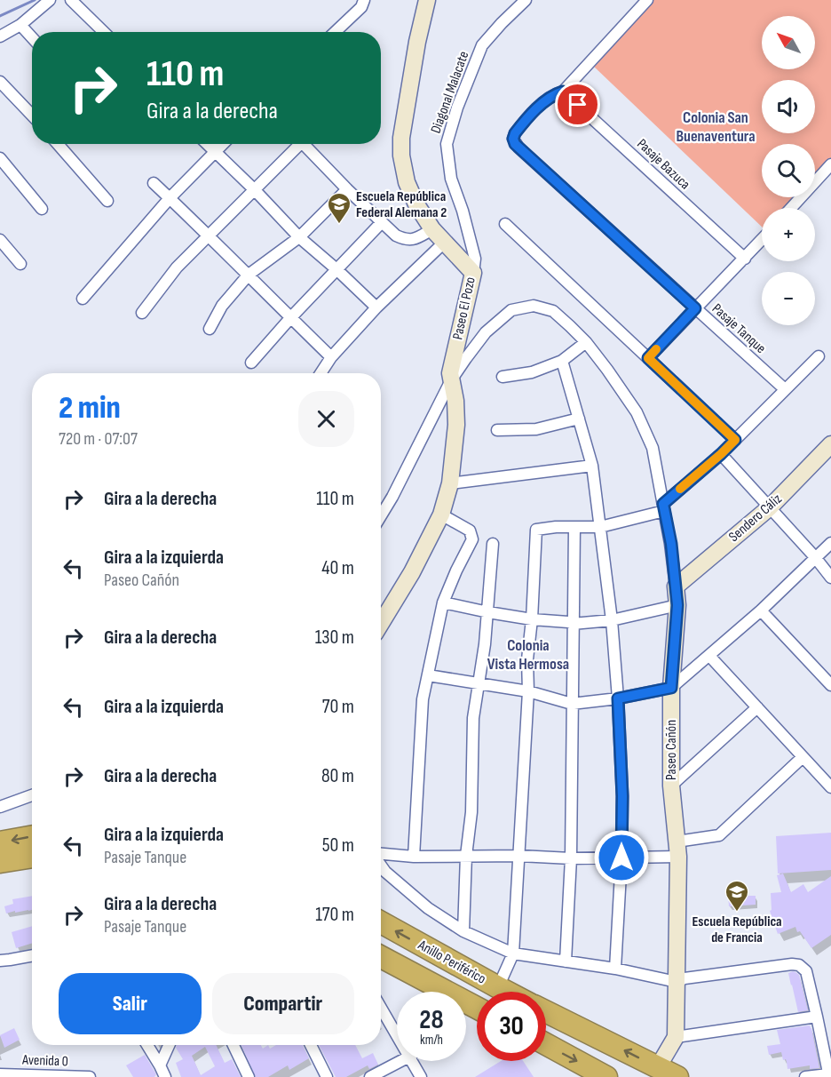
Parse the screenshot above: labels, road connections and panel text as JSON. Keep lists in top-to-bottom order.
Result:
{
  "streets": {
    "highway": ["Anillo Periférico"],
    "street": [
      "Diagonal Malacate",
      "Pasaje Bazuca",
      "Paseo El Pozo",
      "Pasaje Tanque",
      "Sendero Cáliz",
      "Paseo Cañón",
      "Avenida 0"
    ]
  },
  "crossings": [
    ["Diagonal Malacate", "Paseo El Pozo"],
    ["Pasaje Bazuca", "Pasaje Tanque"],
    ["Paseo El Pozo", "Paseo Cañón"],
    ["Sendero Cáliz", "Paseo Cañón"]
  ],
  "districts": ["Colonia San Buenaventura", "Colonia Vista Hermosa"],
  "places": {
    "school or university": ["Escuela República Federal Alemana 2", "Escuela República de Francia"]
  },
  "north": "top left",
  "page": {
    "map_buttons": ["+", "−"],
    "turn": ["110 m", "Gira a la derecha"],
    "heading": ["2 min", "720 m · 07:07"],
    "list": [
      {
        "name": "Gira a la derecha",
        "value": "110 m"
      },
      {
        "name": "Gira a la izquierda",
        "note": "Paseo Cañón",
        "value": "40 m"
      },
      {
        "name": "Gira a la derecha",
        "value": "130 m"
      },
      {
        "name": "Gira a la izquierda",
        "value": "70 m"
      },
      {
        "name": "Gira a la derecha",
        "value": "80 m"
      },
      {
        "name": "Gira a la izquierda",
        "note": "Pasaje Tanque",
        "value": "50 m"
      },
      {
        "name": "Gira a la derecha",
        "note": "Pasaje Tanque",
        "value": "170 m"
      }
    ],
    "buttons": ["Salir", "Compartir"],
    "speed": "28 km/h",
    "limit": "30"
  }
}
